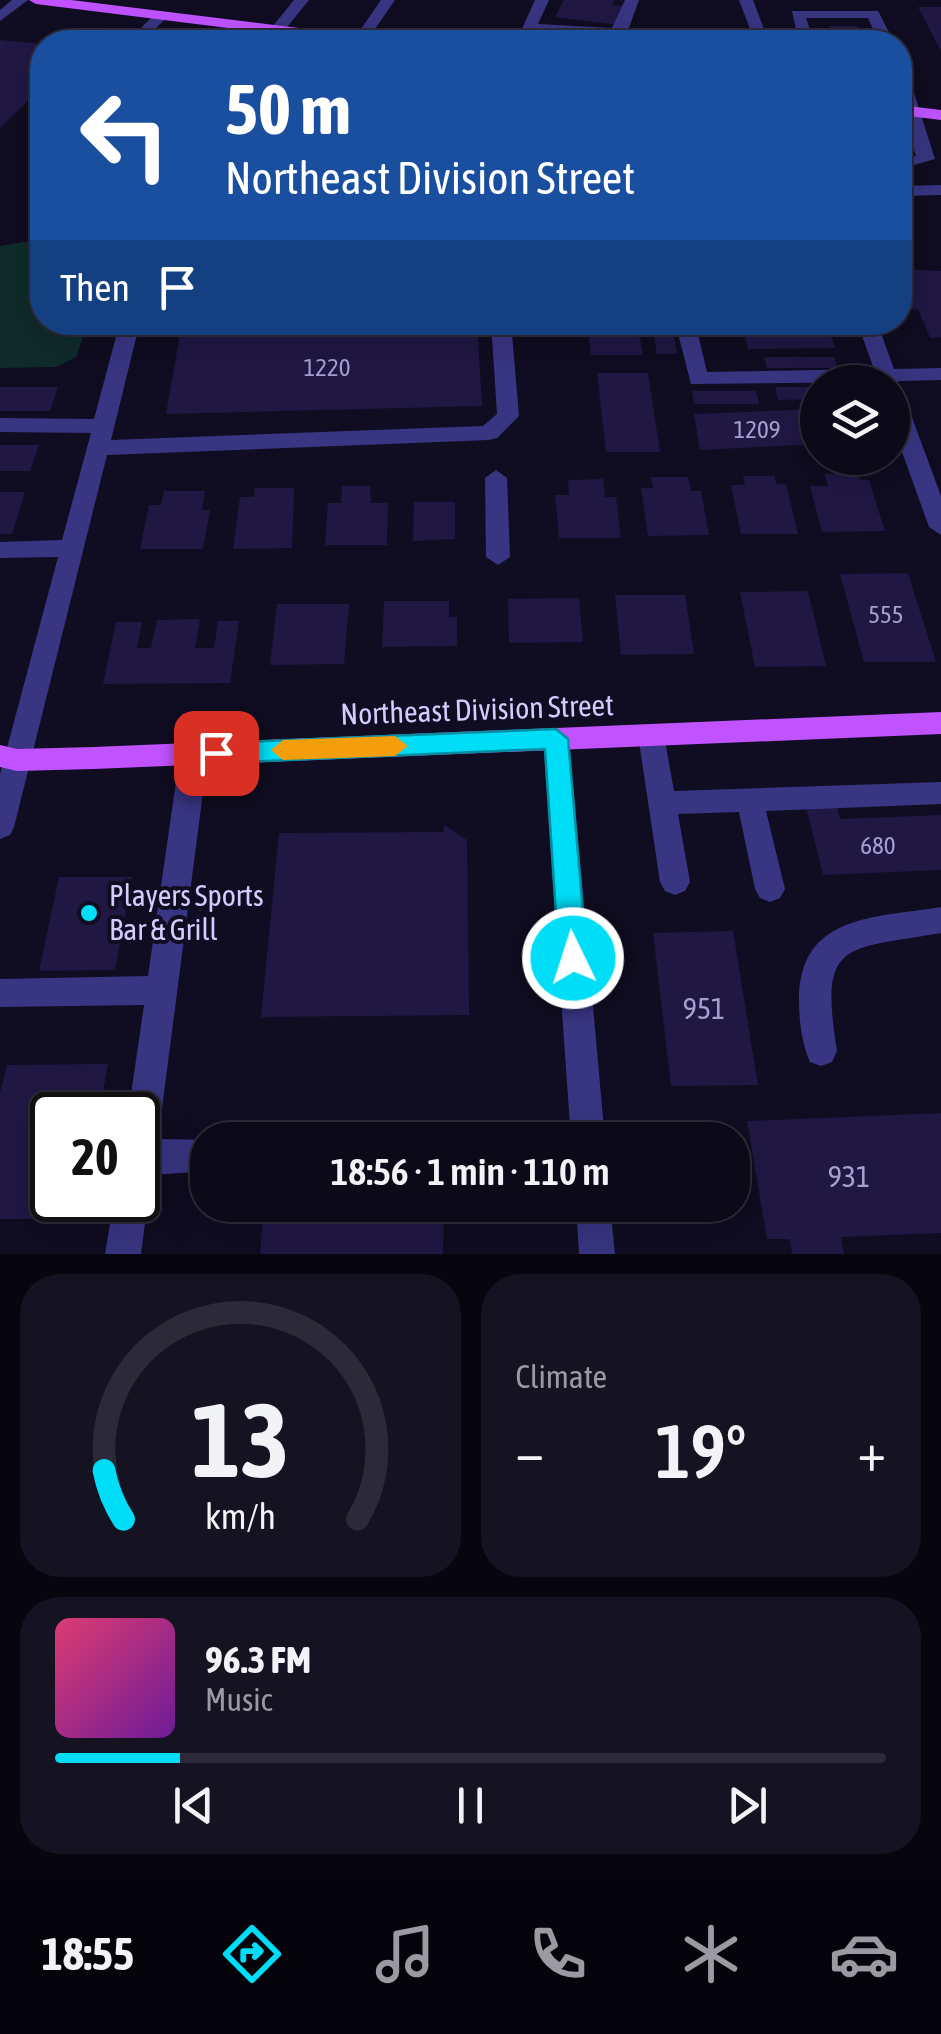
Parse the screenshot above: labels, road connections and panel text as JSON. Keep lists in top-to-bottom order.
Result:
{
  "streets": {
    "main road": ["Northeast Division Street"]
  },
  "places": ["Players Sports Bar & Grill"],
  "house_numbers": [
    "1220",
    "1209",
    "555",
    "680",
    "951",
    "931"
  ],
  "page": {
    "turn": ["50 m", "Northeast Division Street"],
    "then": "Then",
    "limit": "20",
    "trip": "18:56 · 1 min · 110 m",
    "tile": "Climate",
    "heat": ["−", "19°", "+"],
    "song": ["96.3 FM", "Music"],
    "tabs": "18:55",
    "gauge": ["13", "km/h"]
  }
}
